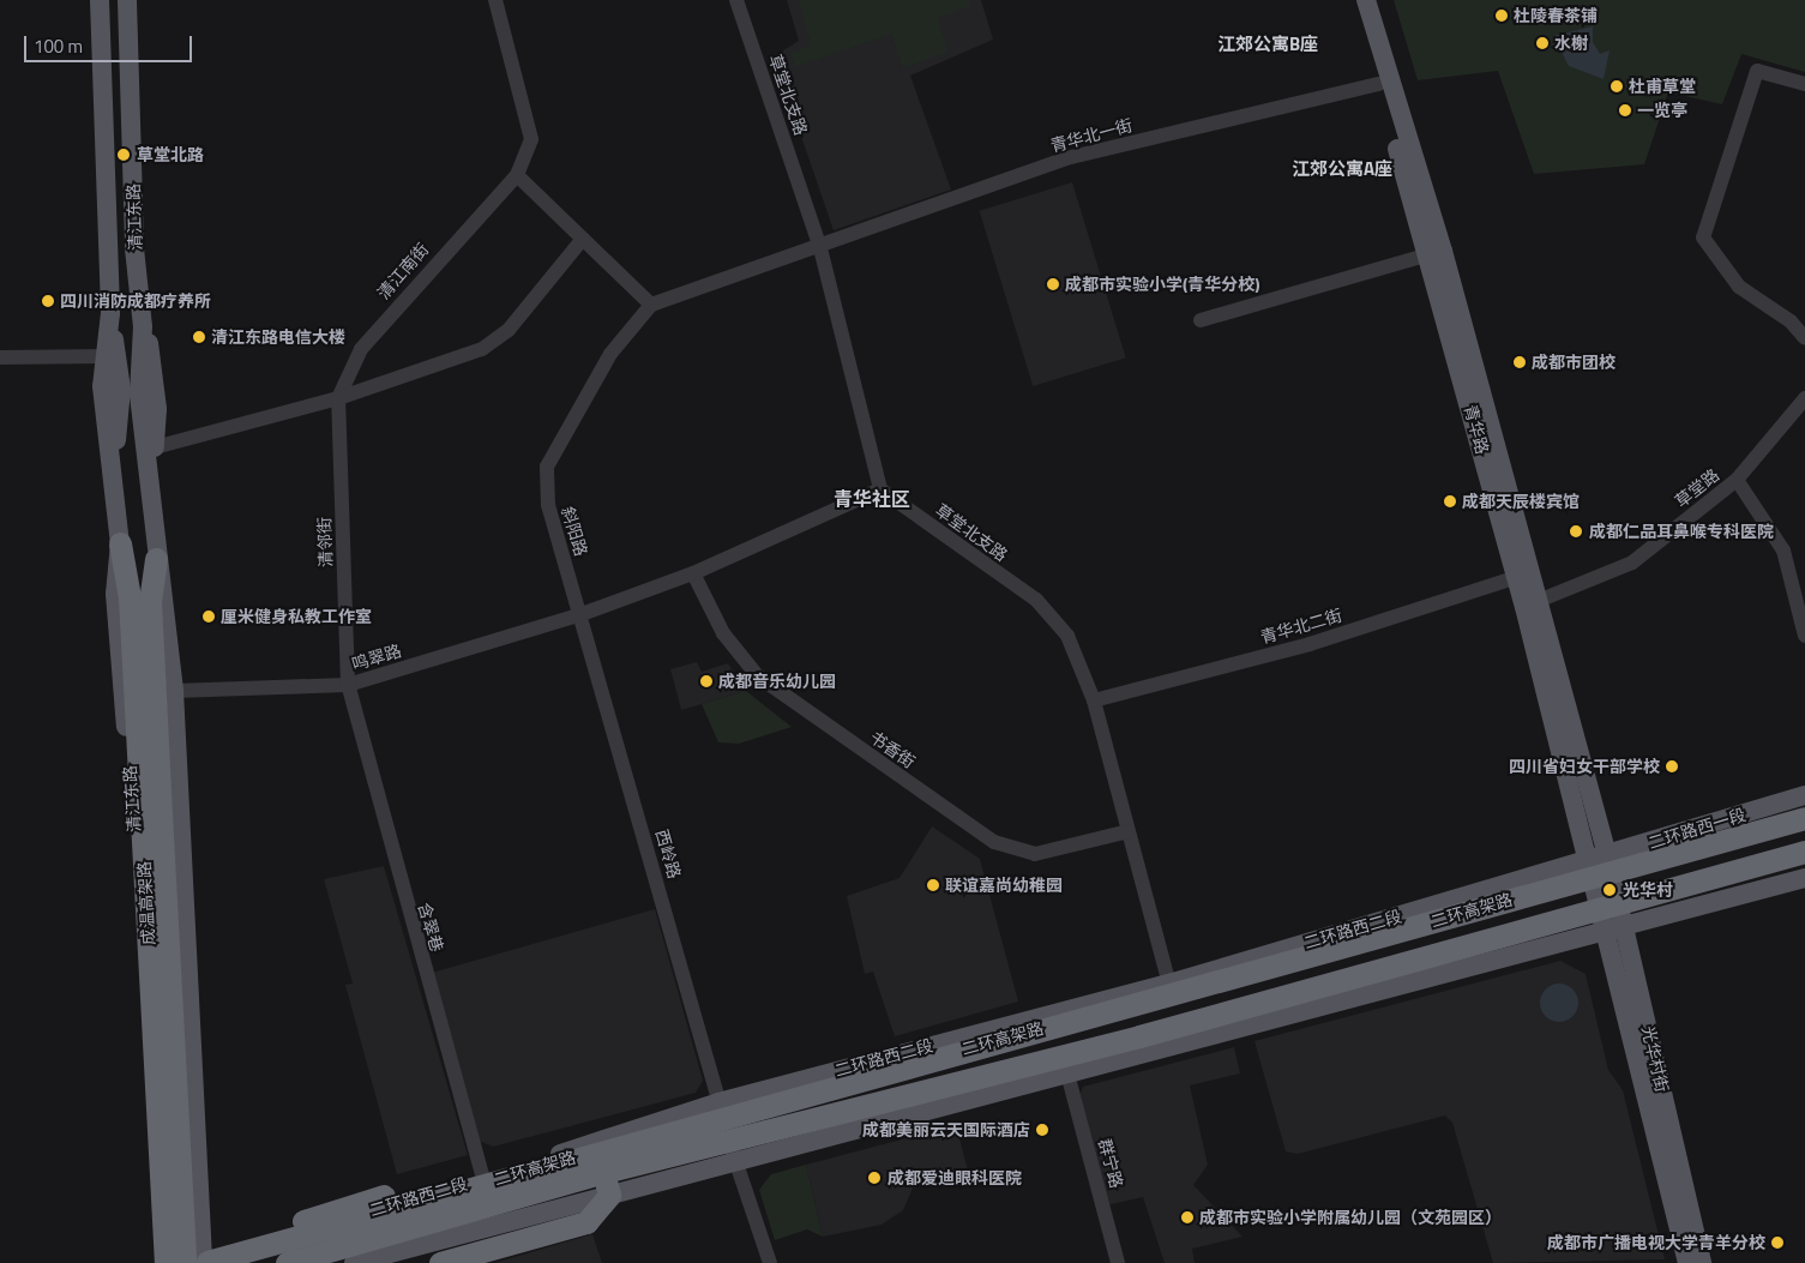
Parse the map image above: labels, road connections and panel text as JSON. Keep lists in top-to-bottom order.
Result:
{
  "streets": {
    "highway": ["成温高架路", "二环高架路"],
    "main road": [
      "清江东路",
      "青华路",
      "二环路西一段",
      "二环路西二段",
      "光华村街"
    ],
    "street": [
      "草堂北支路",
      "青华北一街",
      "清江南街",
      "草堂路",
      "斜阳路",
      "清邻街",
      "青华北二街",
      "鸣翠路",
      "书香街",
      "西岭路",
      "含翠巷",
      "群宁路"
    ]
  },
  "crossings": [
    ["草堂北支路", "青华北一街"],
    ["草堂北支路", "青华北二街"],
    ["草堂北支路", "书香街"],
    ["草堂北支路", "二环路西二段"],
    ["青华北一街", "青华路"],
    ["清江东路", "鸣翠路"],
    ["清江东路", "成温高架路"],
    ["清江东路", "二环高架路"],
    ["清江东路", "二环路西二段"],
    ["清江南街", "清邻街"],
    ["青华路", "草堂路"],
    ["青华路", "青华北二街"],
    ["青华路", "二环路西一段"],
    ["青华路", "二环路西二段"],
    ["青华路", "光华村街"],
    ["斜阳路", "鸣翠路"],
    ["斜阳路", "西岭路"],
    ["清邻街", "鸣翠路"],
    ["清邻街", "含翠巷"],
    ["鸣翠路", "西岭路"],
    ["鸣翠路", "含翠巷"],
    ["二环路西一段", "二环路西二段"],
    ["二环路西一段", "光华村街"],
    ["西岭路", "二环路西二段"],
    ["成温高架路", "二环高架路"],
    ["成温高架路", "二环路西二段"],
    ["二环高架路", "二环路西二段"],
    ["含翠巷", "二环路西二段"],
    ["二环路西二段", "光华村街"]
  ],
  "districts": ["江郊公寓B座", "江郊公寓A座", "青华社区"],
  "places": [
    "杜陵春茶铺",
    "水榭",
    "杜甫草堂",
    "一览亭",
    "草堂北路",
    "成都市实验小学(青华分校)",
    "四川消防成都疗养所",
    "清江东路电信大楼",
    "成都市团校",
    "成都天辰楼宾馆",
    "成都仁品耳鼻喉专科医院",
    "厘米健身私教工作室",
    "成都音乐幼儿园",
    "四川省妇女干部学校",
    "联谊嘉尚幼稚园",
    "光华村",
    "成都美丽云天国际酒店",
    "成都爱迪眼科医院",
    "成都市实验小学附属幼儿园（文苑园区）",
    "成都市广播电视大学青羊分校"
  ],
  "scale_bar": "100 m"
}
